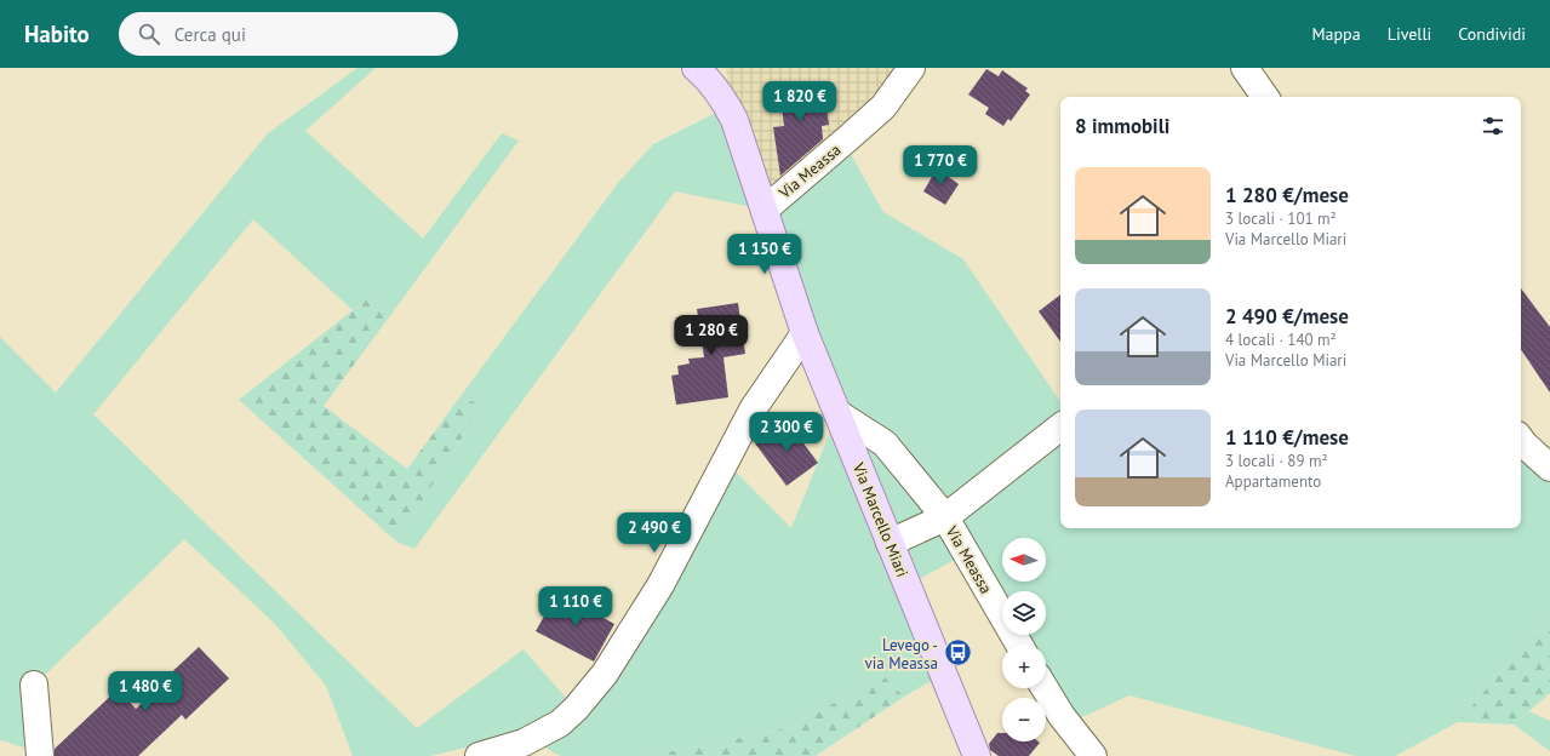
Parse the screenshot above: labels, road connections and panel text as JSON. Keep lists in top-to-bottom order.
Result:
{
  "streets": {
    "main road": ["Via Marcello Miari"],
    "street": ["Via Meassa"]
  },
  "crossings": [
    ["Via Meassa", "Via Marcello Miari"]
  ],
  "places": {
    "bus stop": ["Levego - via Meassa"]
  },
  "north": "left",
  "page": {
    "header": "Habito",
    "search": "Cerca qui",
    "nav": ["Mappa", "Livelli", "Condividi"],
    "price": [
      "1 820 €",
      "1 770 €",
      "1 150 €",
      "1 280 €",
      "2 300 €",
      "2 490 €",
      "1 110 €",
      "1 480 €"
    ],
    "heading": "8 immobili",
    "list": [
      {
        "name": "1 280 €/mese",
        "note": "3 locali · 101 m² · Via Marcello Miari"
      },
      {
        "name": "2 490 €/mese",
        "note": "4 locali · 140 m² · Via Marcello Miari"
      },
      {
        "name": "1 110 €/mese",
        "note": "3 locali · 89 m² · Appartamento"
      }
    ],
    "map_buttons": ["+", "−"]
  }
}
